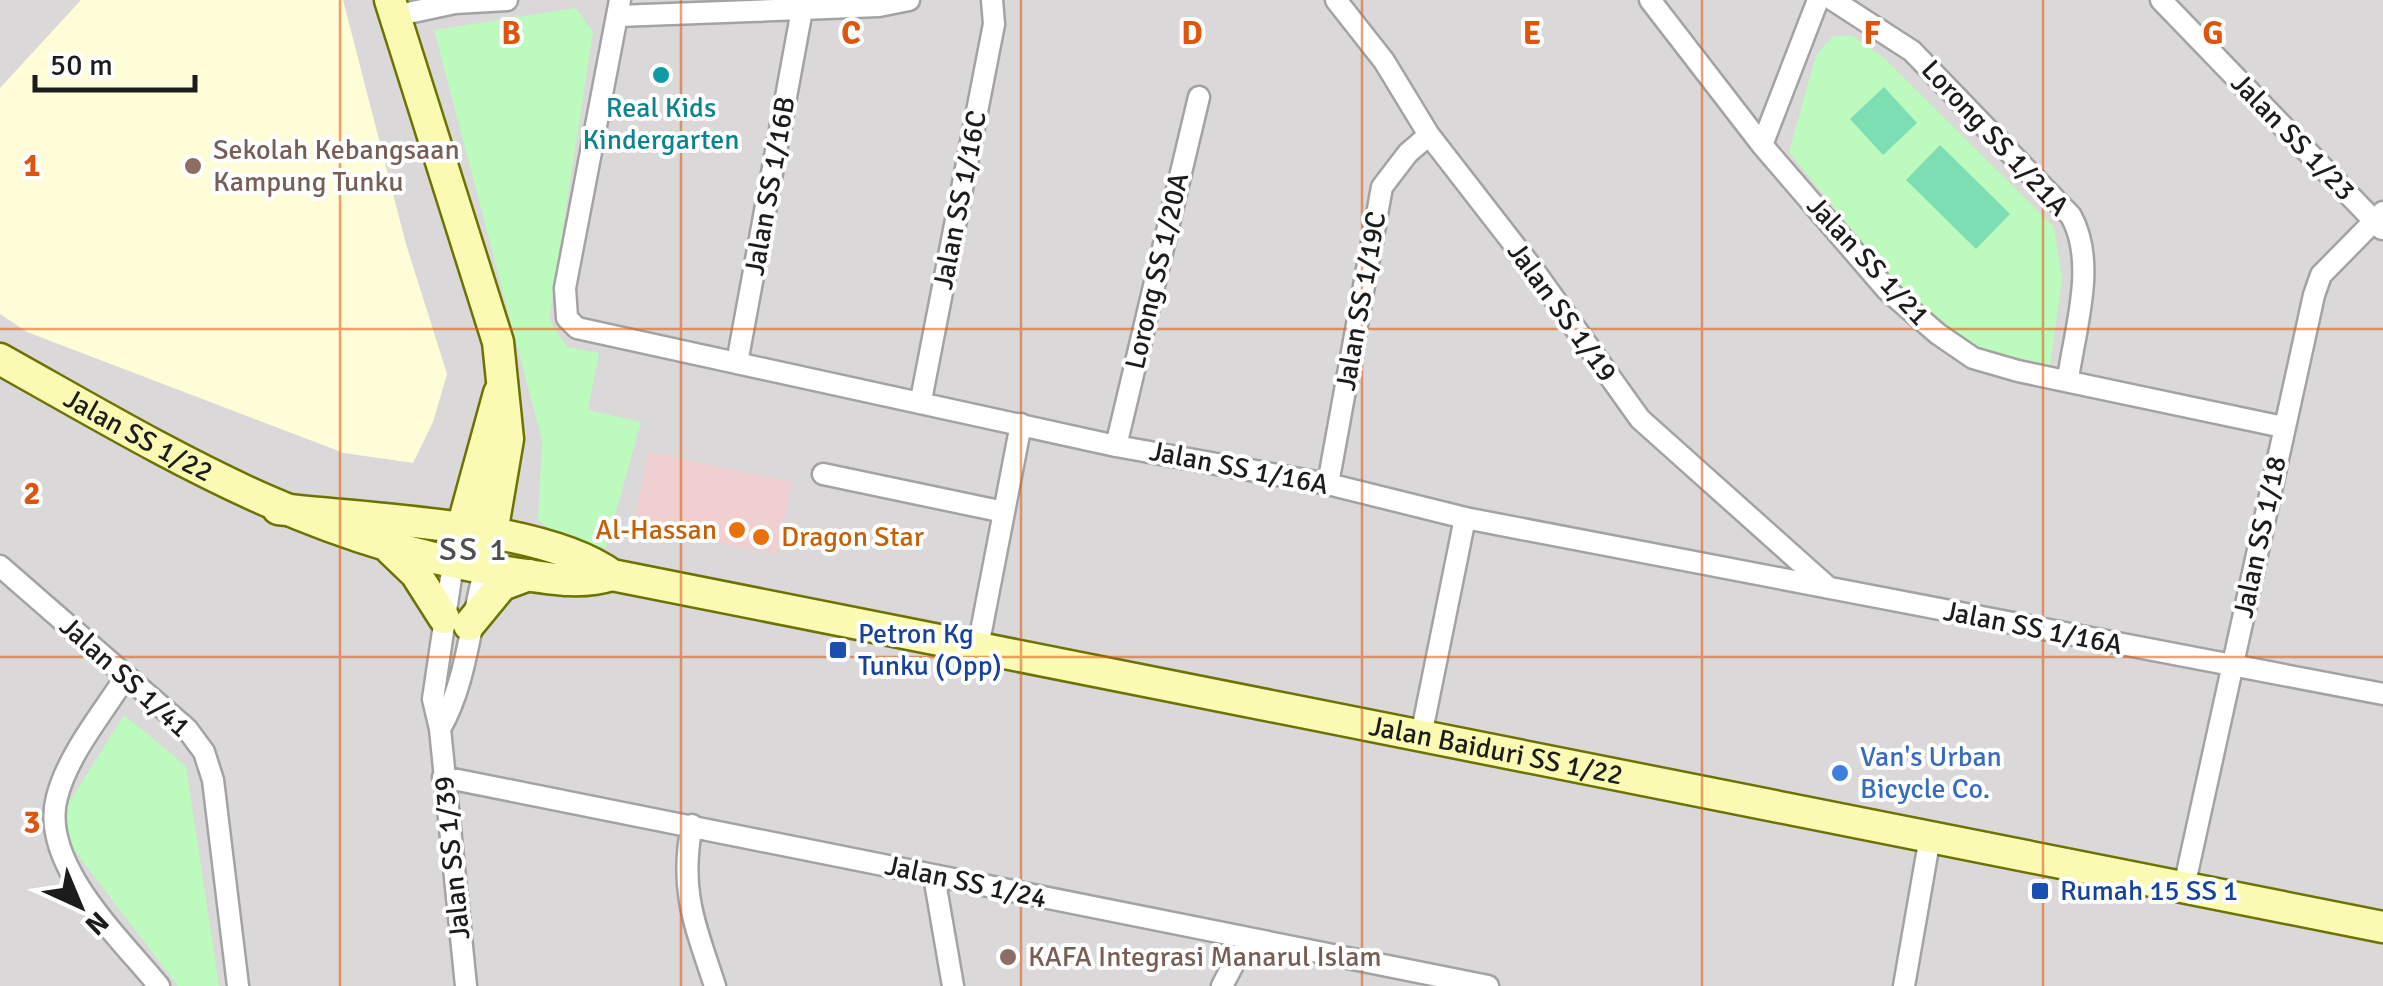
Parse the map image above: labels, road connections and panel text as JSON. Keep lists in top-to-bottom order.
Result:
{
  "streets": {
    "street": [
      "Jalan SS 1/23",
      "Lorong SS 1/21A",
      "Jalan SS 1/16B",
      "Jalan SS 1/16C",
      "Jalan SS 1/21",
      "Lorong SS 1/20A",
      "Jalan SS 1/19C",
      "Jalan SS 1/19",
      "Jalan SS 1/22",
      "Jalan SS 1/16A",
      "Jalan SS 1/18",
      "Jalan SS 1/41",
      "Jalan Baiduri SS 1/22",
      "Jalan SS 1/39",
      "Jalan SS 1/24"
    ]
  },
  "crossings": [
    ["Jalan SS 1/23", "Jalan SS 1/18"],
    ["Lorong SS 1/21A", "Jalan SS 1/21"],
    ["Jalan SS 1/16B", "Jalan SS 1/16A"],
    ["Jalan SS 1/16C", "Jalan SS 1/16A"],
    ["Jalan SS 1/21", "Jalan SS 1/18"],
    ["Lorong SS 1/20A", "Jalan SS 1/16A"],
    ["Jalan SS 1/19C", "Jalan SS 1/19"],
    ["Jalan SS 1/19C", "Jalan SS 1/16A"],
    ["Jalan SS 1/19", "Jalan SS 1/16A"],
    ["Jalan SS 1/22", "Jalan Baiduri SS 1/22"],
    ["Jalan SS 1/22", "Jalan SS 1/39"],
    ["Jalan SS 1/16A", "Jalan SS 1/18"],
    ["Jalan SS 1/18", "Jalan Baiduri SS 1/22"],
    ["Jalan SS 1/39", "Jalan SS 1/24"]
  ],
  "districts": ["SS 1"],
  "places": {
    "other": [
      "Real Kids Kindergarten",
      "Sekolah Kebangsaan Kampung Tunku",
      "Al-Hassan",
      "Dragon Star",
      "Van's Urban Bicycle Co.",
      "KAFA Integrasi Manarul Islam"
    ],
    "transit": ["Petron Kg Tunku (Opp)", "Rumah 15 SS 1"]
  },
  "scale_bar": "50 m",
  "north": "bottom right",
  "grid": {
    "columns": [
      "B",
      "C",
      "D",
      "E",
      "F",
      "G"
    ],
    "rows": ["1", "2", "3"]
  }
}
